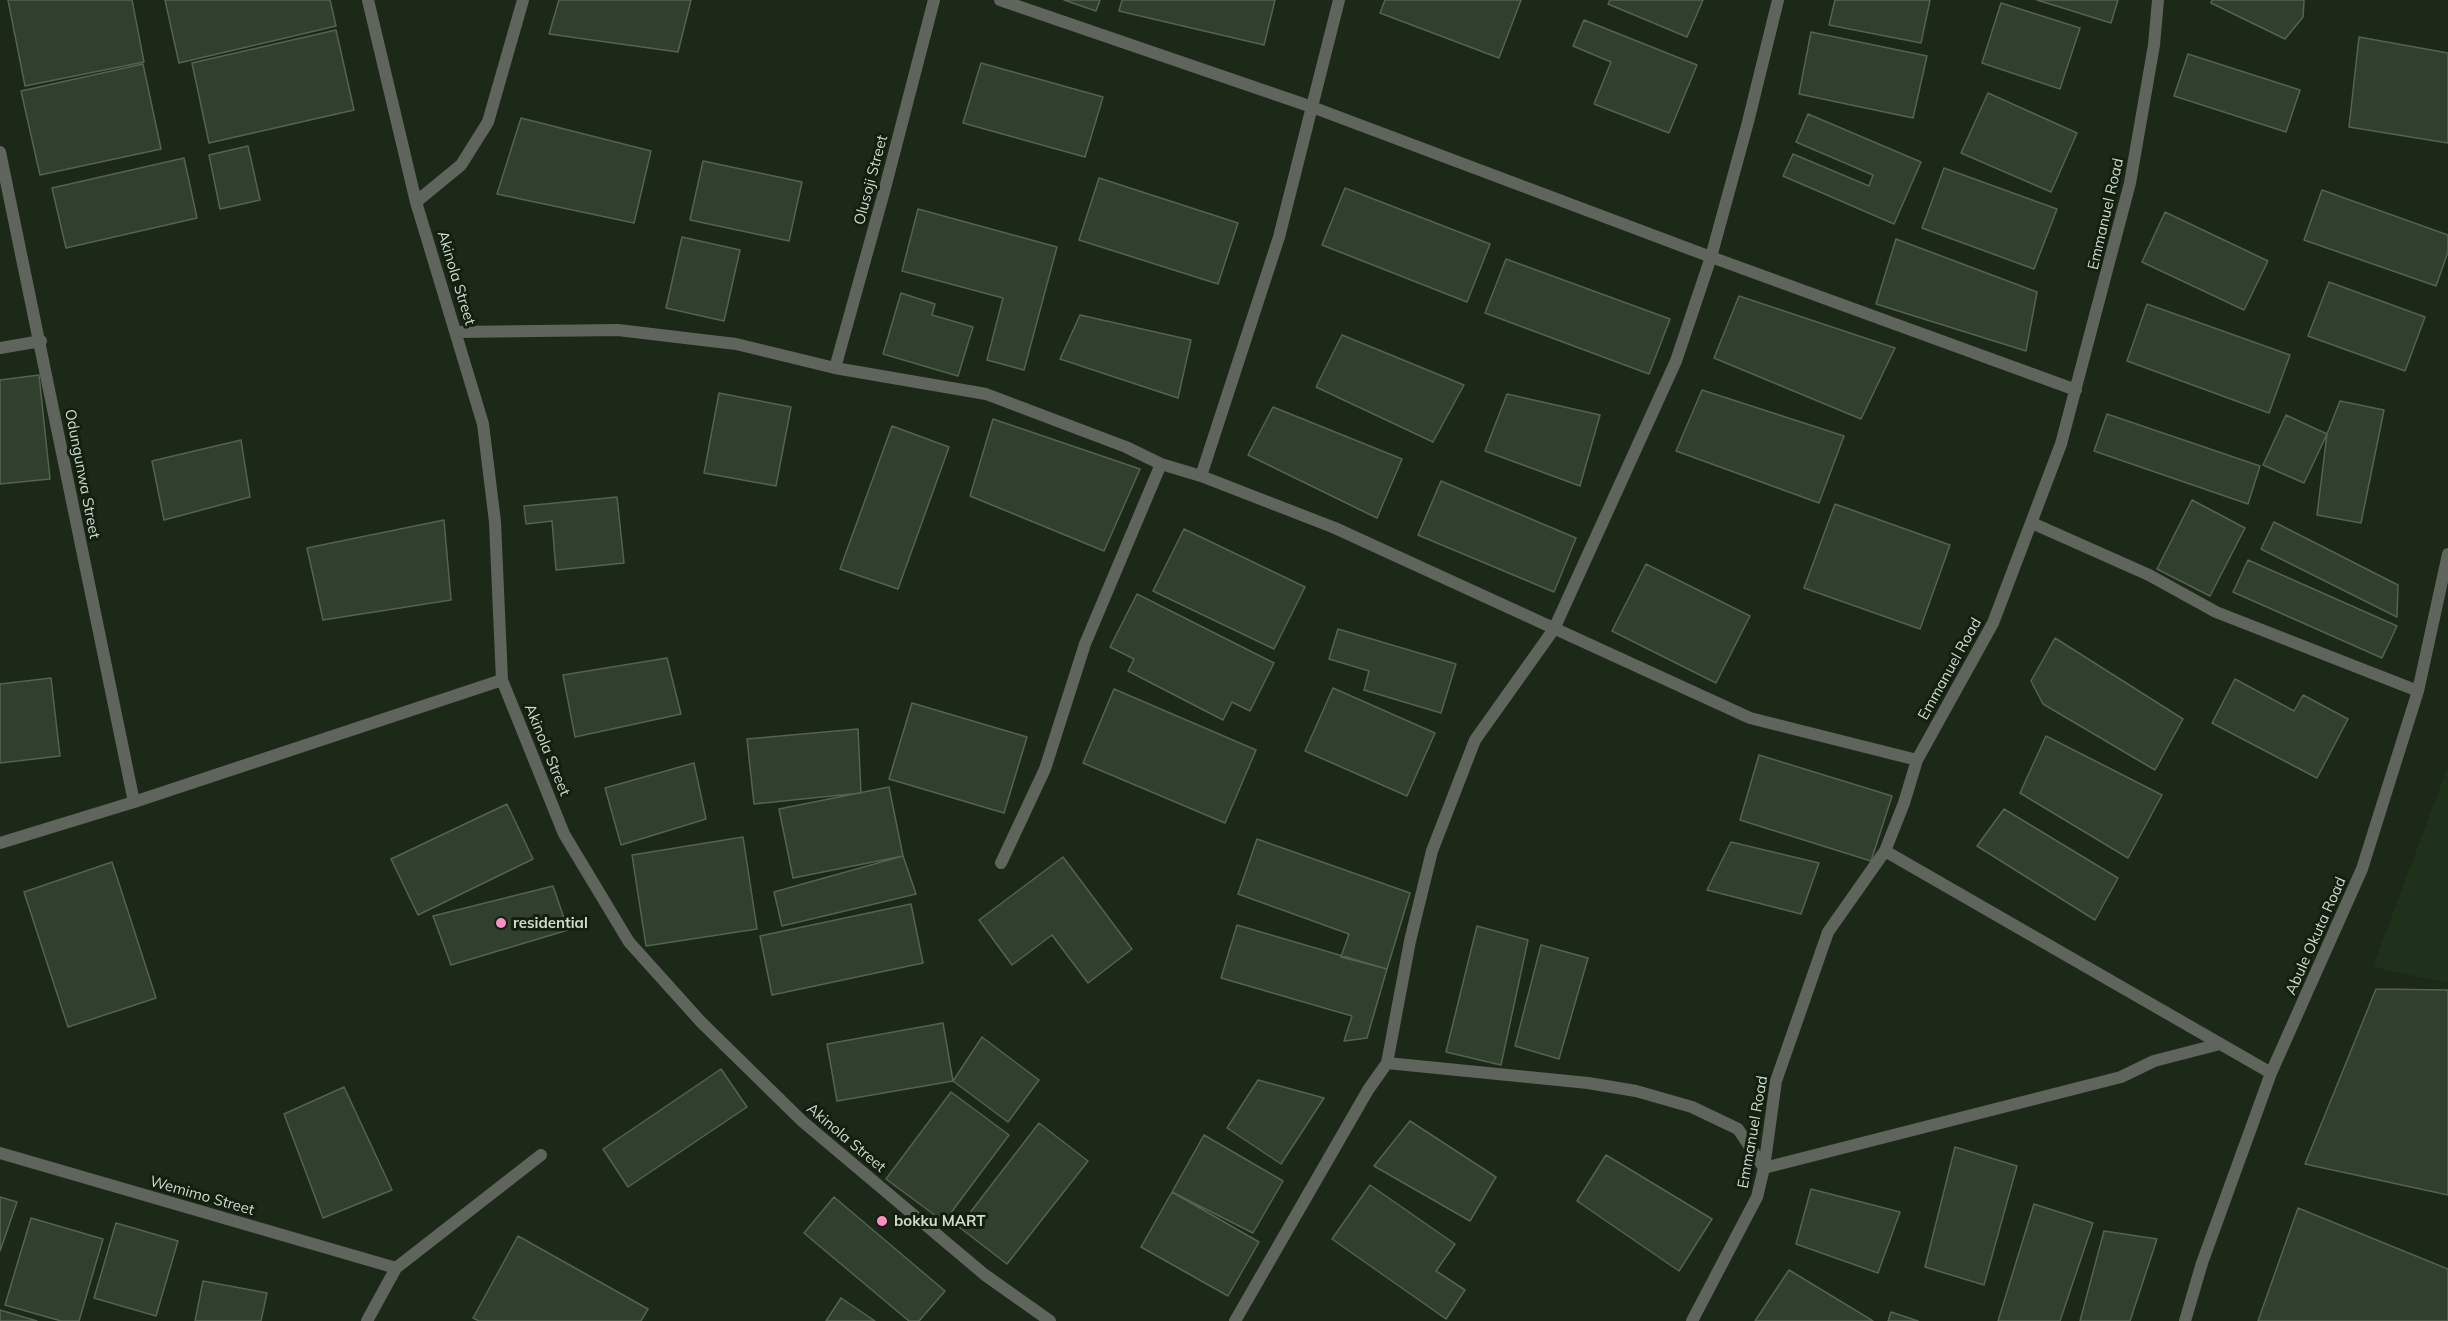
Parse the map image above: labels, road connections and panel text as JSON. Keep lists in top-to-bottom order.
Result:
{
  "streets": {
    "street": [
      "Olusoji Street",
      "Emmanuel Road",
      "Akinola Street",
      "Odungunwa Street",
      "Abule Okuta Road",
      "Wemimo Street"
    ]
  },
  "places": ["residential", "bokku MART"]
}
